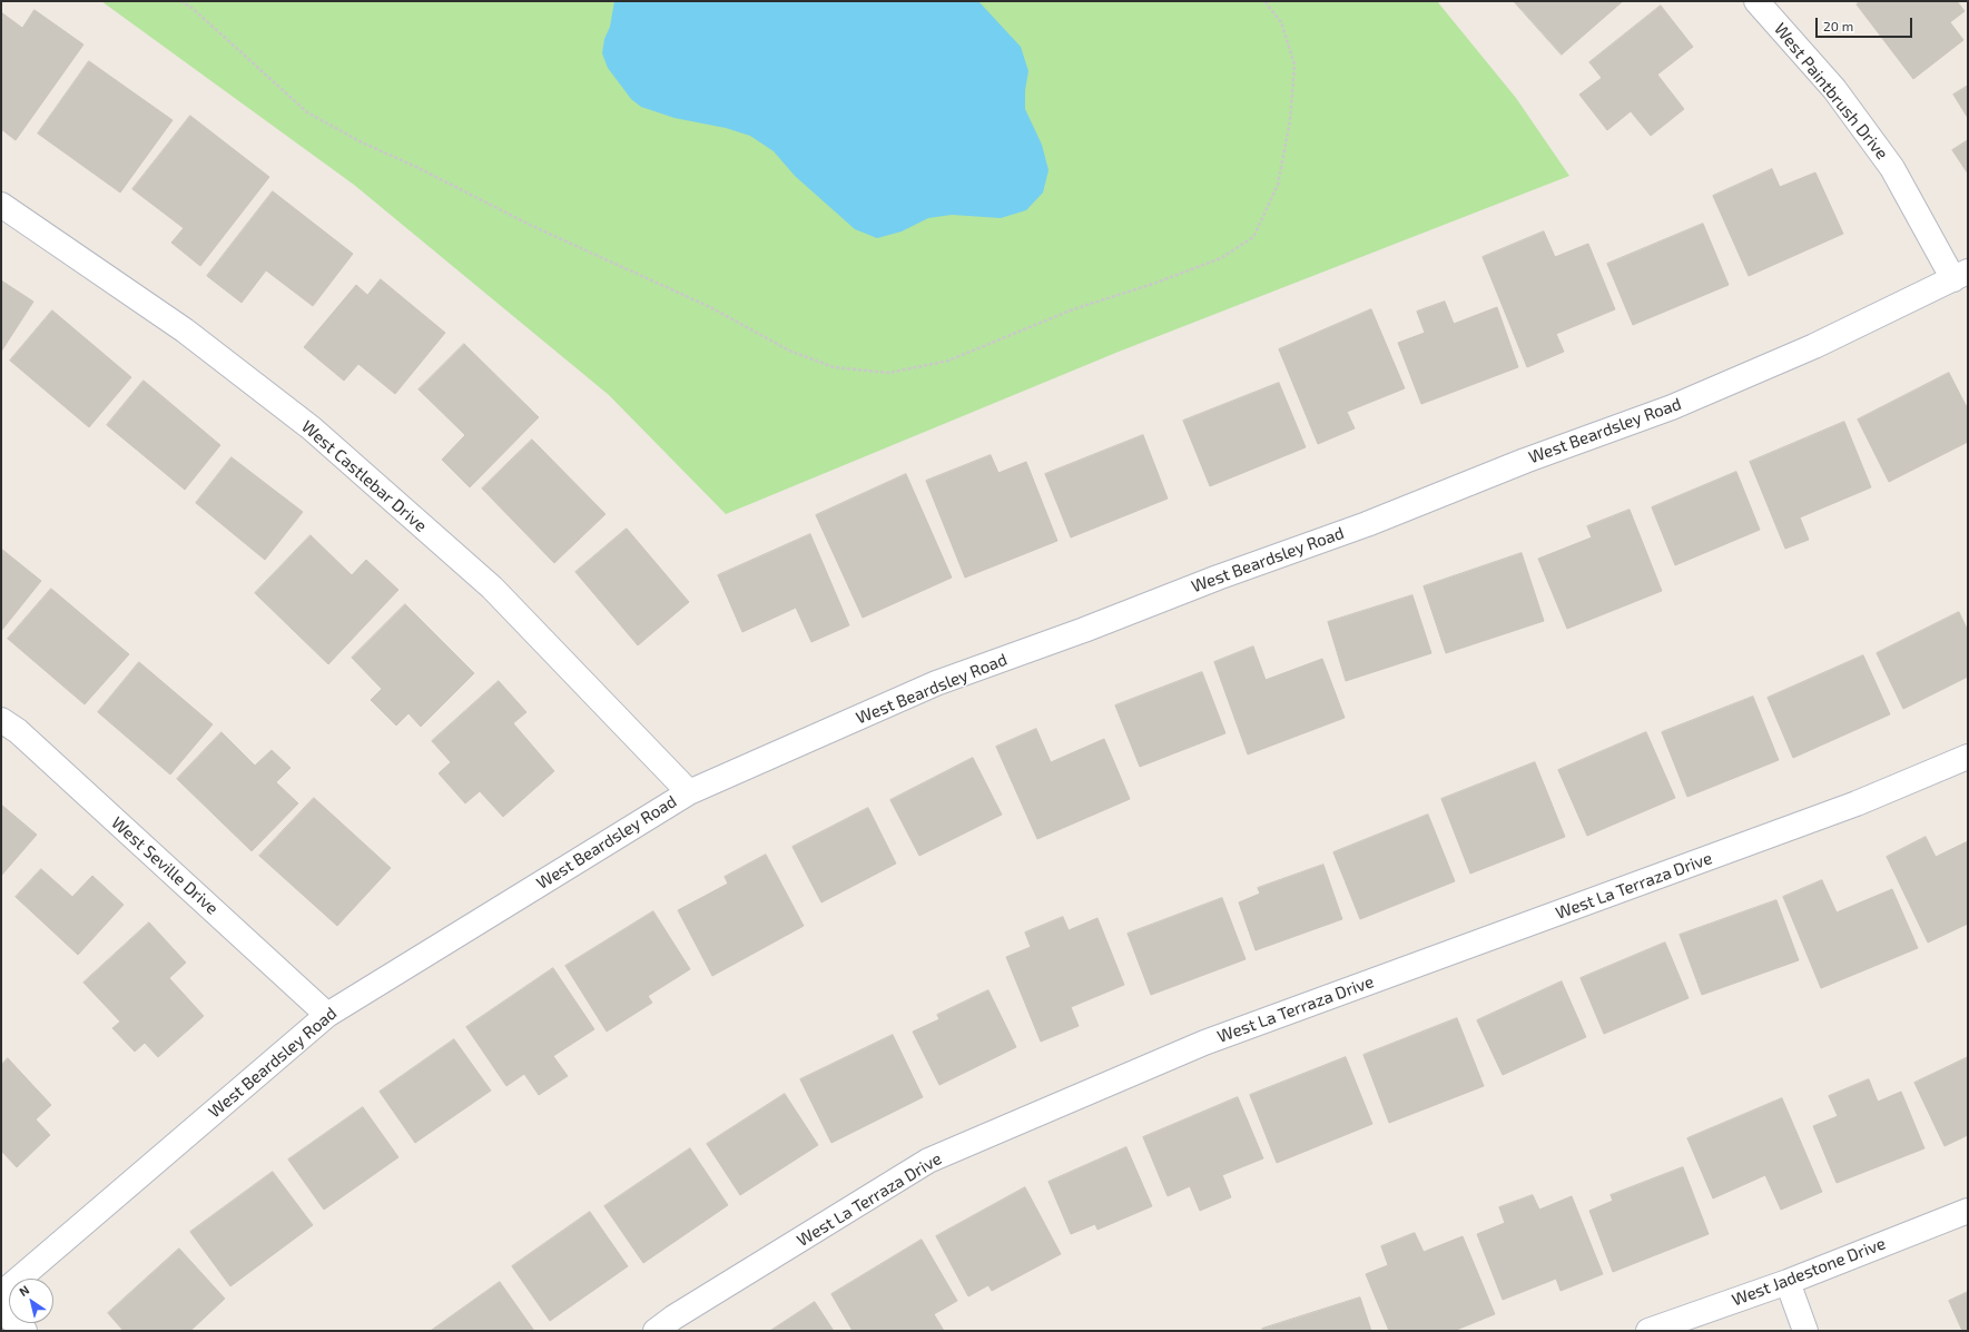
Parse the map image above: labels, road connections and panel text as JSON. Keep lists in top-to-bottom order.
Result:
{
  "streets": {
    "street": [
      "West Paintbrush Drive",
      "West Beardsley Road",
      "West Castlebar Drive",
      "West Seville Drive",
      "West La Terraza Drive",
      "West Jadestone Drive"
    ]
  },
  "crossings": [
    ["West Paintbrush Drive", "West Beardsley Road"],
    ["West Beardsley Road", "West Castlebar Drive"],
    ["West Beardsley Road", "West Seville Drive"]
  ],
  "scale_bar": "20 m",
  "north": "top left"
}
